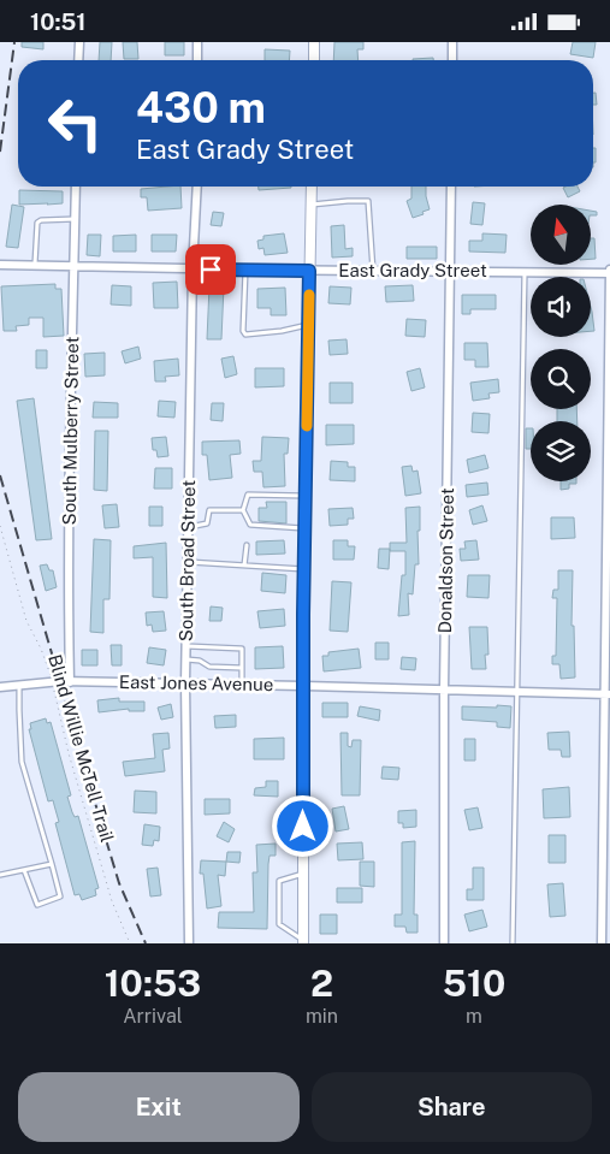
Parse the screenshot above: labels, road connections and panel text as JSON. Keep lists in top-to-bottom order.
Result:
{
  "streets": {
    "street": [
      "East Grady Street",
      "South Mulberry Street",
      "South Broad Street",
      "Donaldson Street",
      "East Jones Avenue"
    ],
    "path": ["Blind Willie McTell Trail"]
  },
  "crossings": [
    ["East Grady Street", "South Mulberry Street"],
    ["East Grady Street", "South Broad Street"],
    ["East Grady Street", "Donaldson Street"],
    ["South Mulberry Street", "East Jones Avenue"],
    ["South Broad Street", "East Jones Avenue"],
    ["Donaldson Street", "East Jones Avenue"],
    ["East Jones Avenue", "Blind Willie McTell Trail"]
  ],
  "north": "top",
  "page": {
    "status": "10:51",
    "turn": ["430 m", "East Grady Street"],
    "eta": [
      "10:53",
      "Arrival",
      "2",
      "min",
      "510",
      "m"
    ],
    "buttons": ["Exit", "Share"]
  }
}
